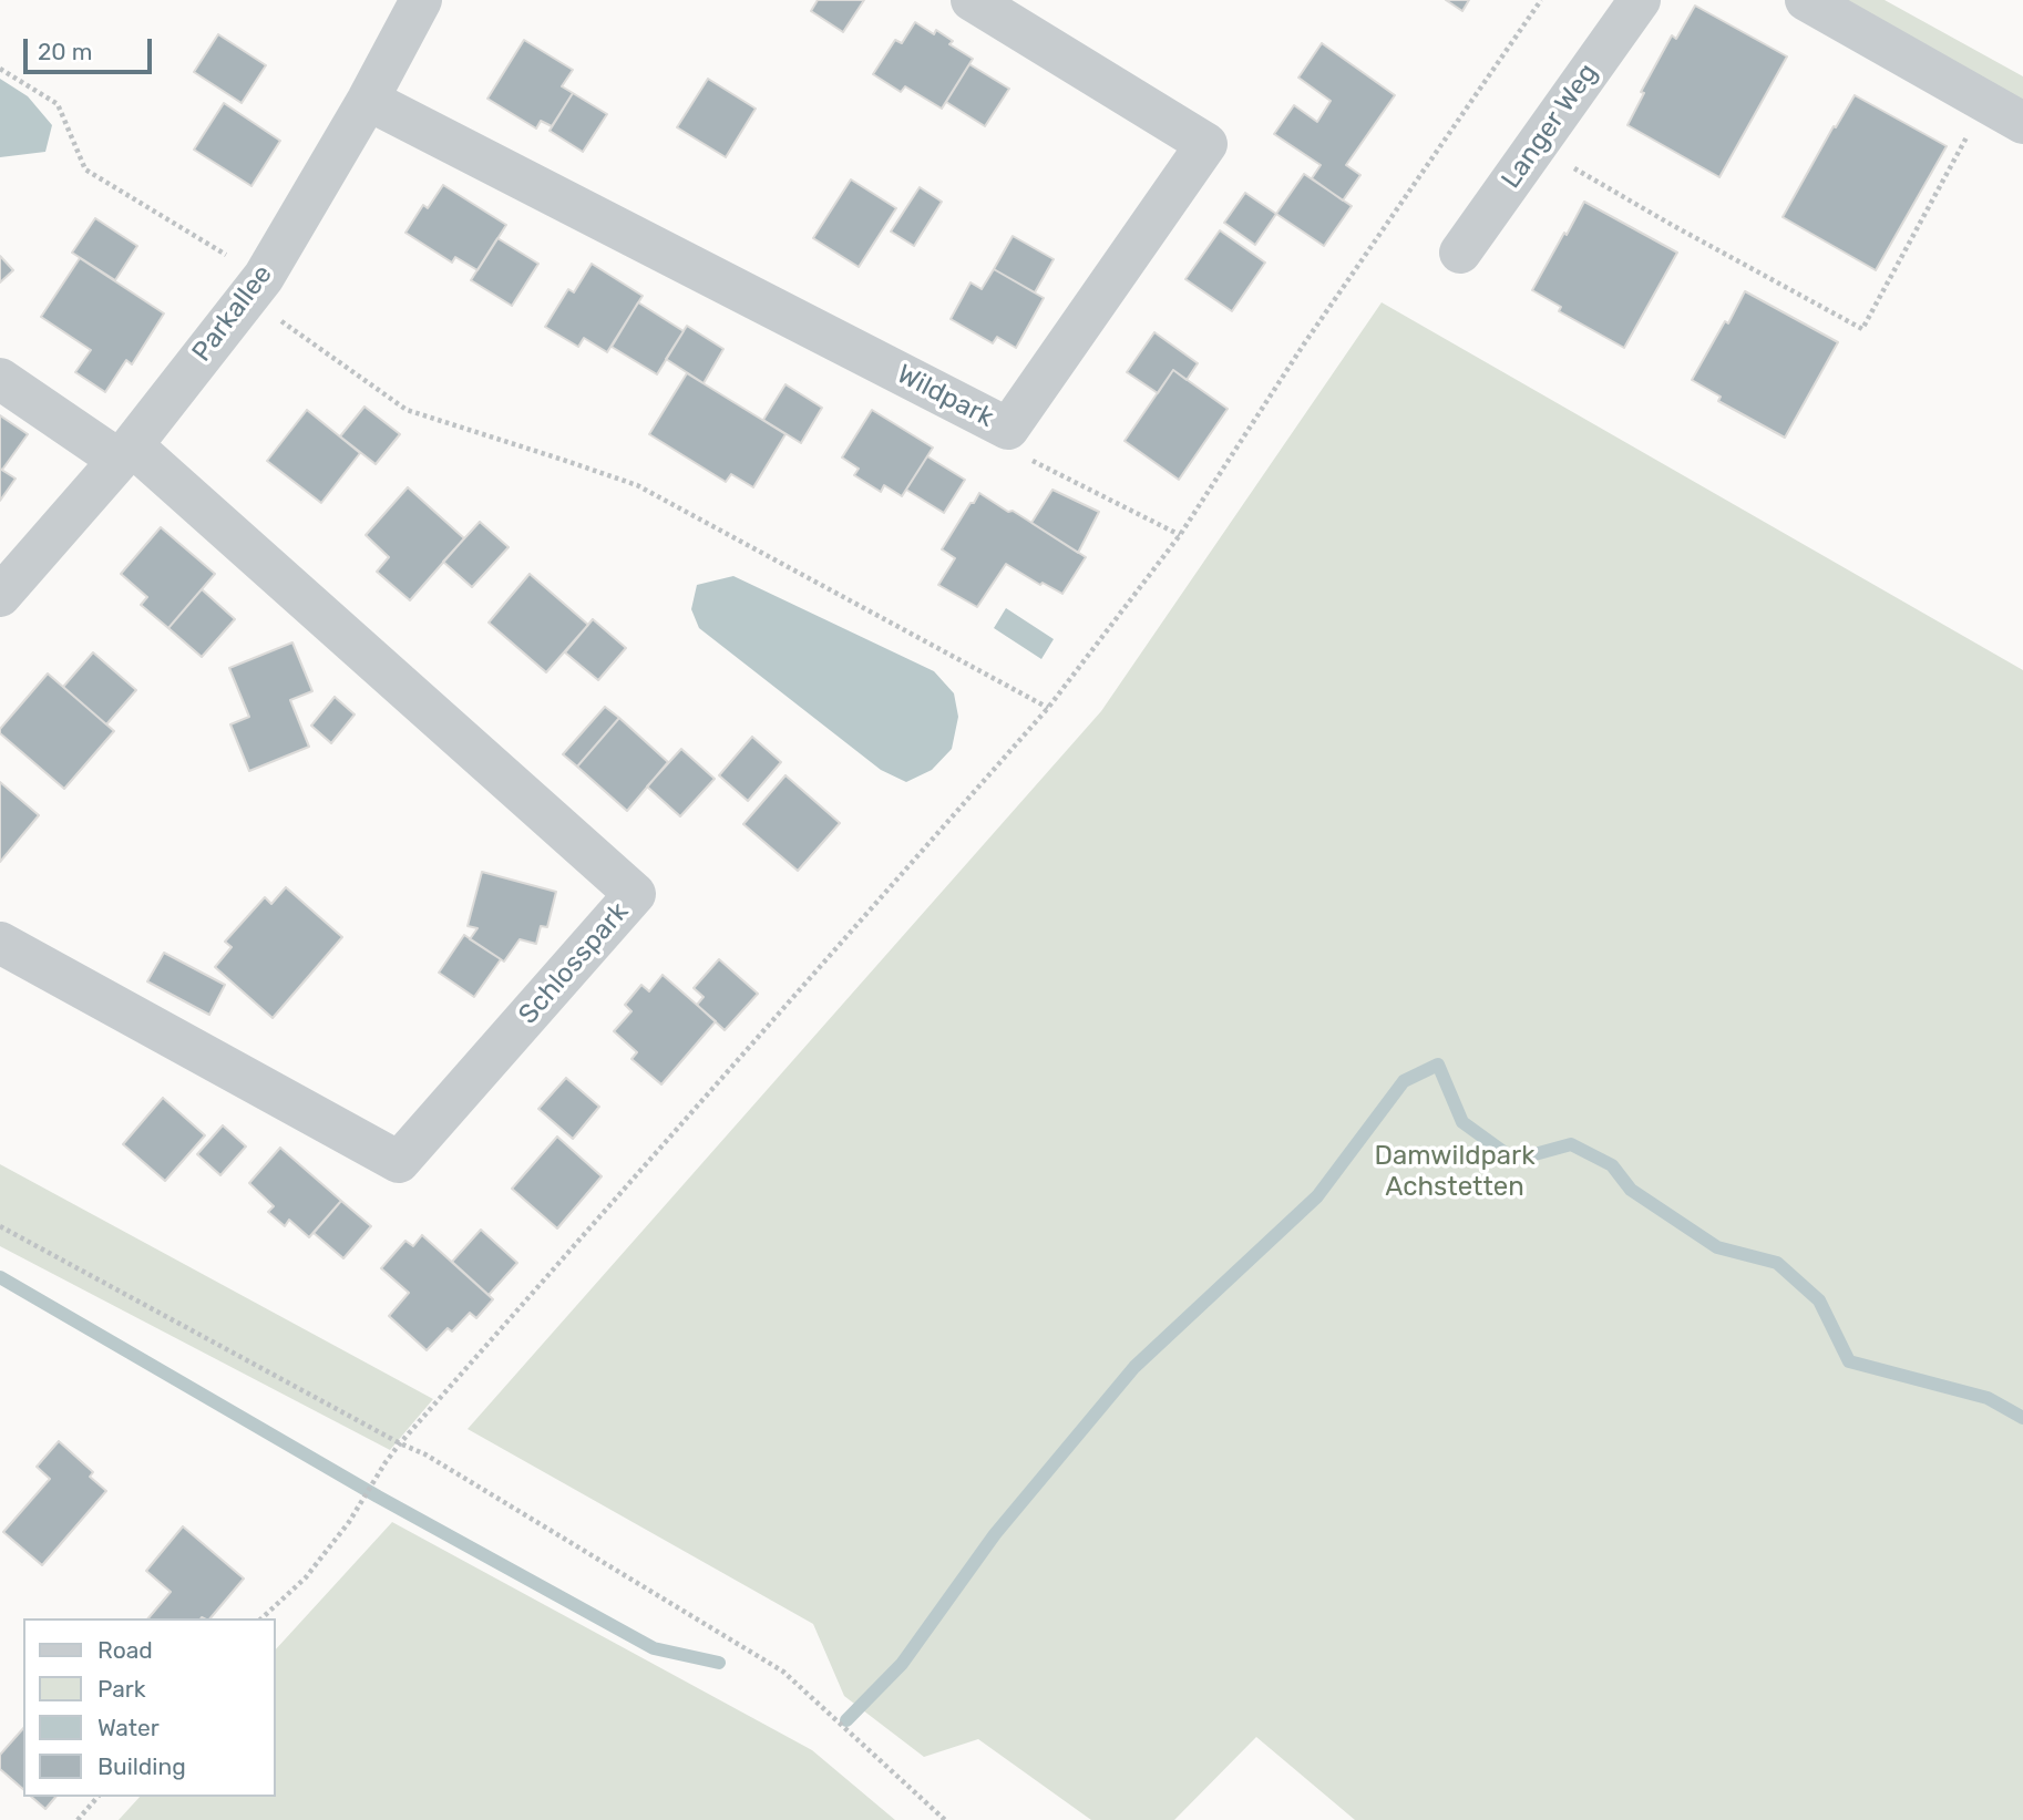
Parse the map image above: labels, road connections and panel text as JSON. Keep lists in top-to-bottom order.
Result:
{
  "streets": {
    "street": [
      "Langer Weg",
      "Parkallee",
      "Wildpark",
      "Schlosspark"
    ]
  },
  "crossings": [
    ["Parkallee", "Wildpark"],
    ["Parkallee", "Schlosspark"]
  ],
  "parks": ["Damwildpark Achstetten"],
  "legend": [
    "Road",
    "Park",
    "Water",
    "Building"
  ],
  "scale_bar": "20 m"
}
